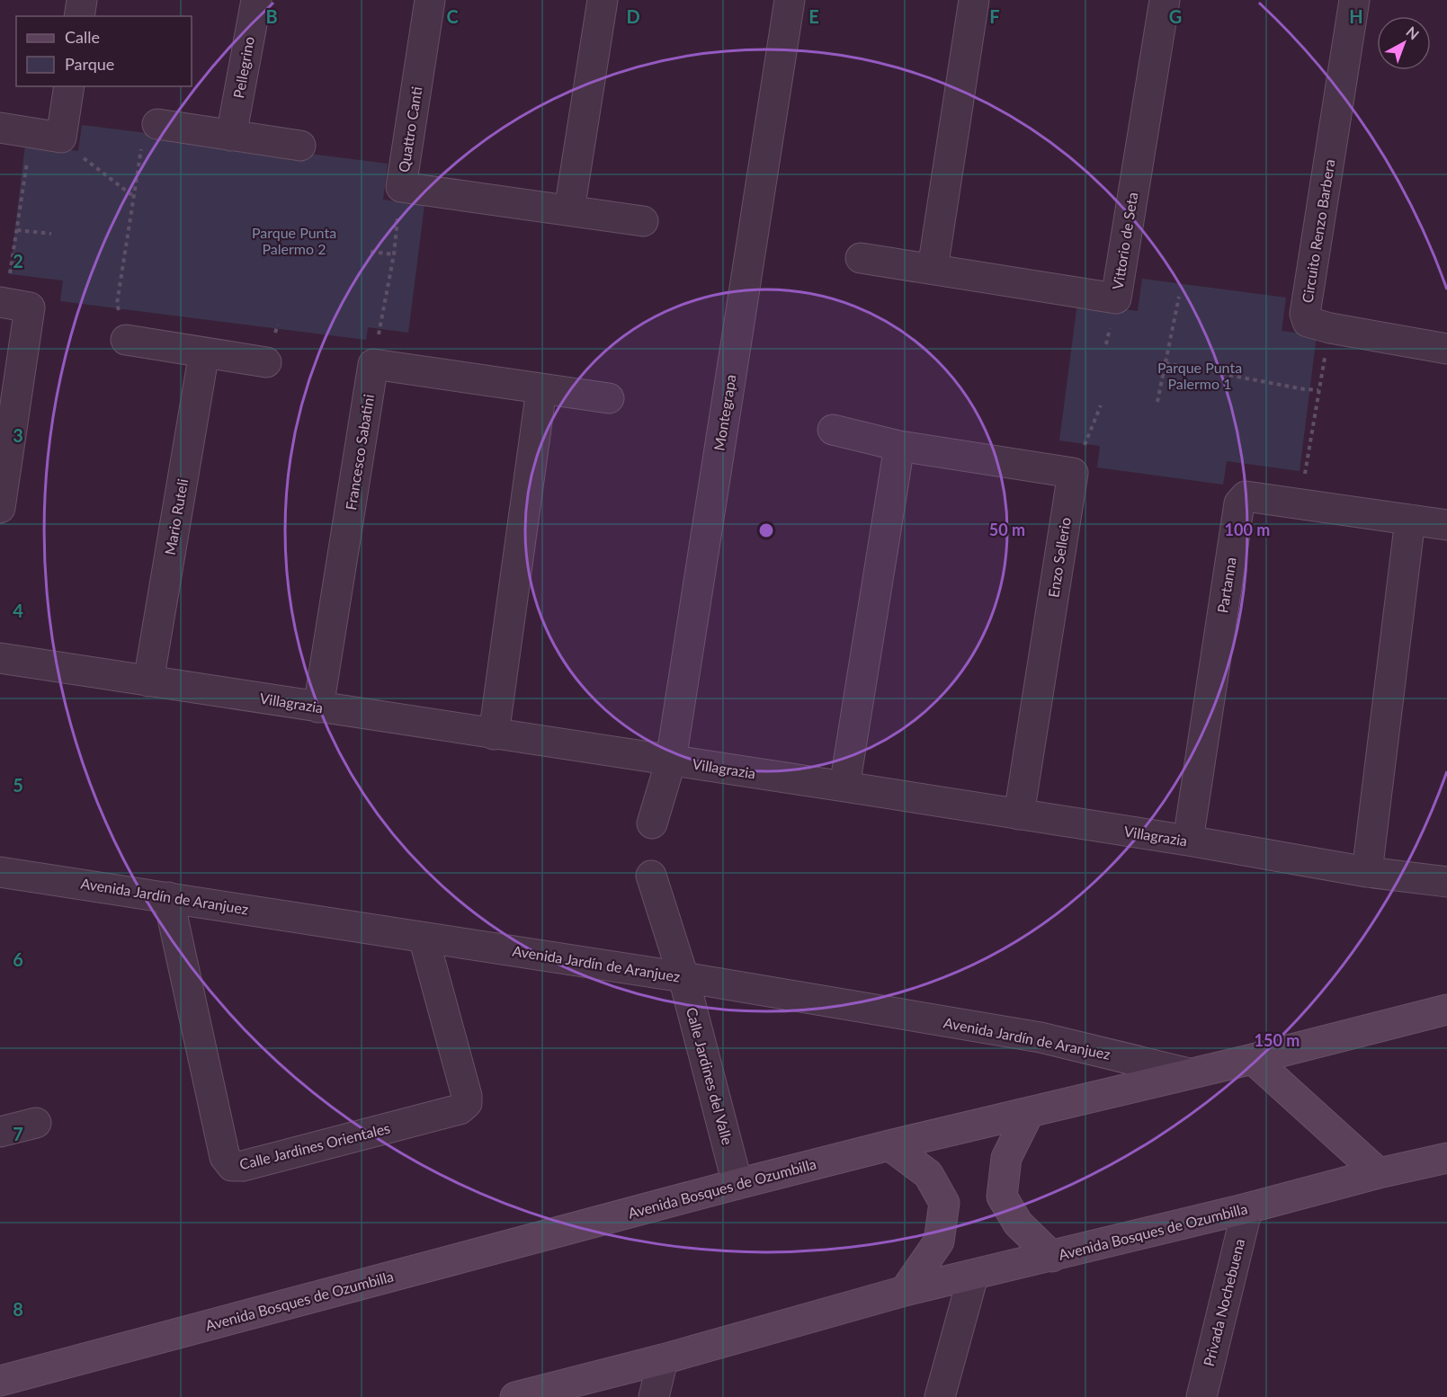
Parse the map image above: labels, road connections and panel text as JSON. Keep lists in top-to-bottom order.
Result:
{
  "streets": {
    "main road": ["Avenida Bosques de Ozumbilla"],
    "street": [
      "Pellegrino",
      "Quattro Canti",
      "Circuito Renzo Barbera",
      "Vittorio de Seta",
      "Montegrapa",
      "Francesco Sabatini",
      "Mario Ruteli",
      "Enzo Sellerio",
      "Partanna",
      "Villagrazia",
      "Avenida Jardín de Aranjuez",
      "Calle Jardines del Valle",
      "Calle Jardines Orientales",
      "Privada Nochebuena"
    ]
  },
  "crossings": [
    ["Montegrapa", "Villagrazia"],
    ["Francesco Sabatini", "Villagrazia"],
    ["Mario Ruteli", "Villagrazia"],
    ["Enzo Sellerio", "Villagrazia"],
    ["Partanna", "Villagrazia"],
    ["Avenida Jardín de Aranjuez", "Calle Jardines del Valle"],
    ["Avenida Jardín de Aranjuez", "Calle Jardines Orientales"],
    ["Avenida Jardín de Aranjuez", "Avenida Bosques de Ozumbilla"],
    ["Calle Jardines del Valle", "Avenida Bosques de Ozumbilla"],
    ["Avenida Bosques de Ozumbilla", "Privada Nochebuena"]
  ],
  "parks": ["Parque Punta Palermo 2", "Parque Punta Palermo 1"],
  "legend": ["Calle", "Parque"],
  "north": "top right",
  "grid": {
    "columns": [
      "B",
      "C",
      "D",
      "E",
      "F",
      "G",
      "H"
    ],
    "rows": [
      "2",
      "3",
      "4",
      "5",
      "6",
      "7",
      "8"
    ]
  },
  "rings": ["50 m", "100 m", "150 m"]
}
